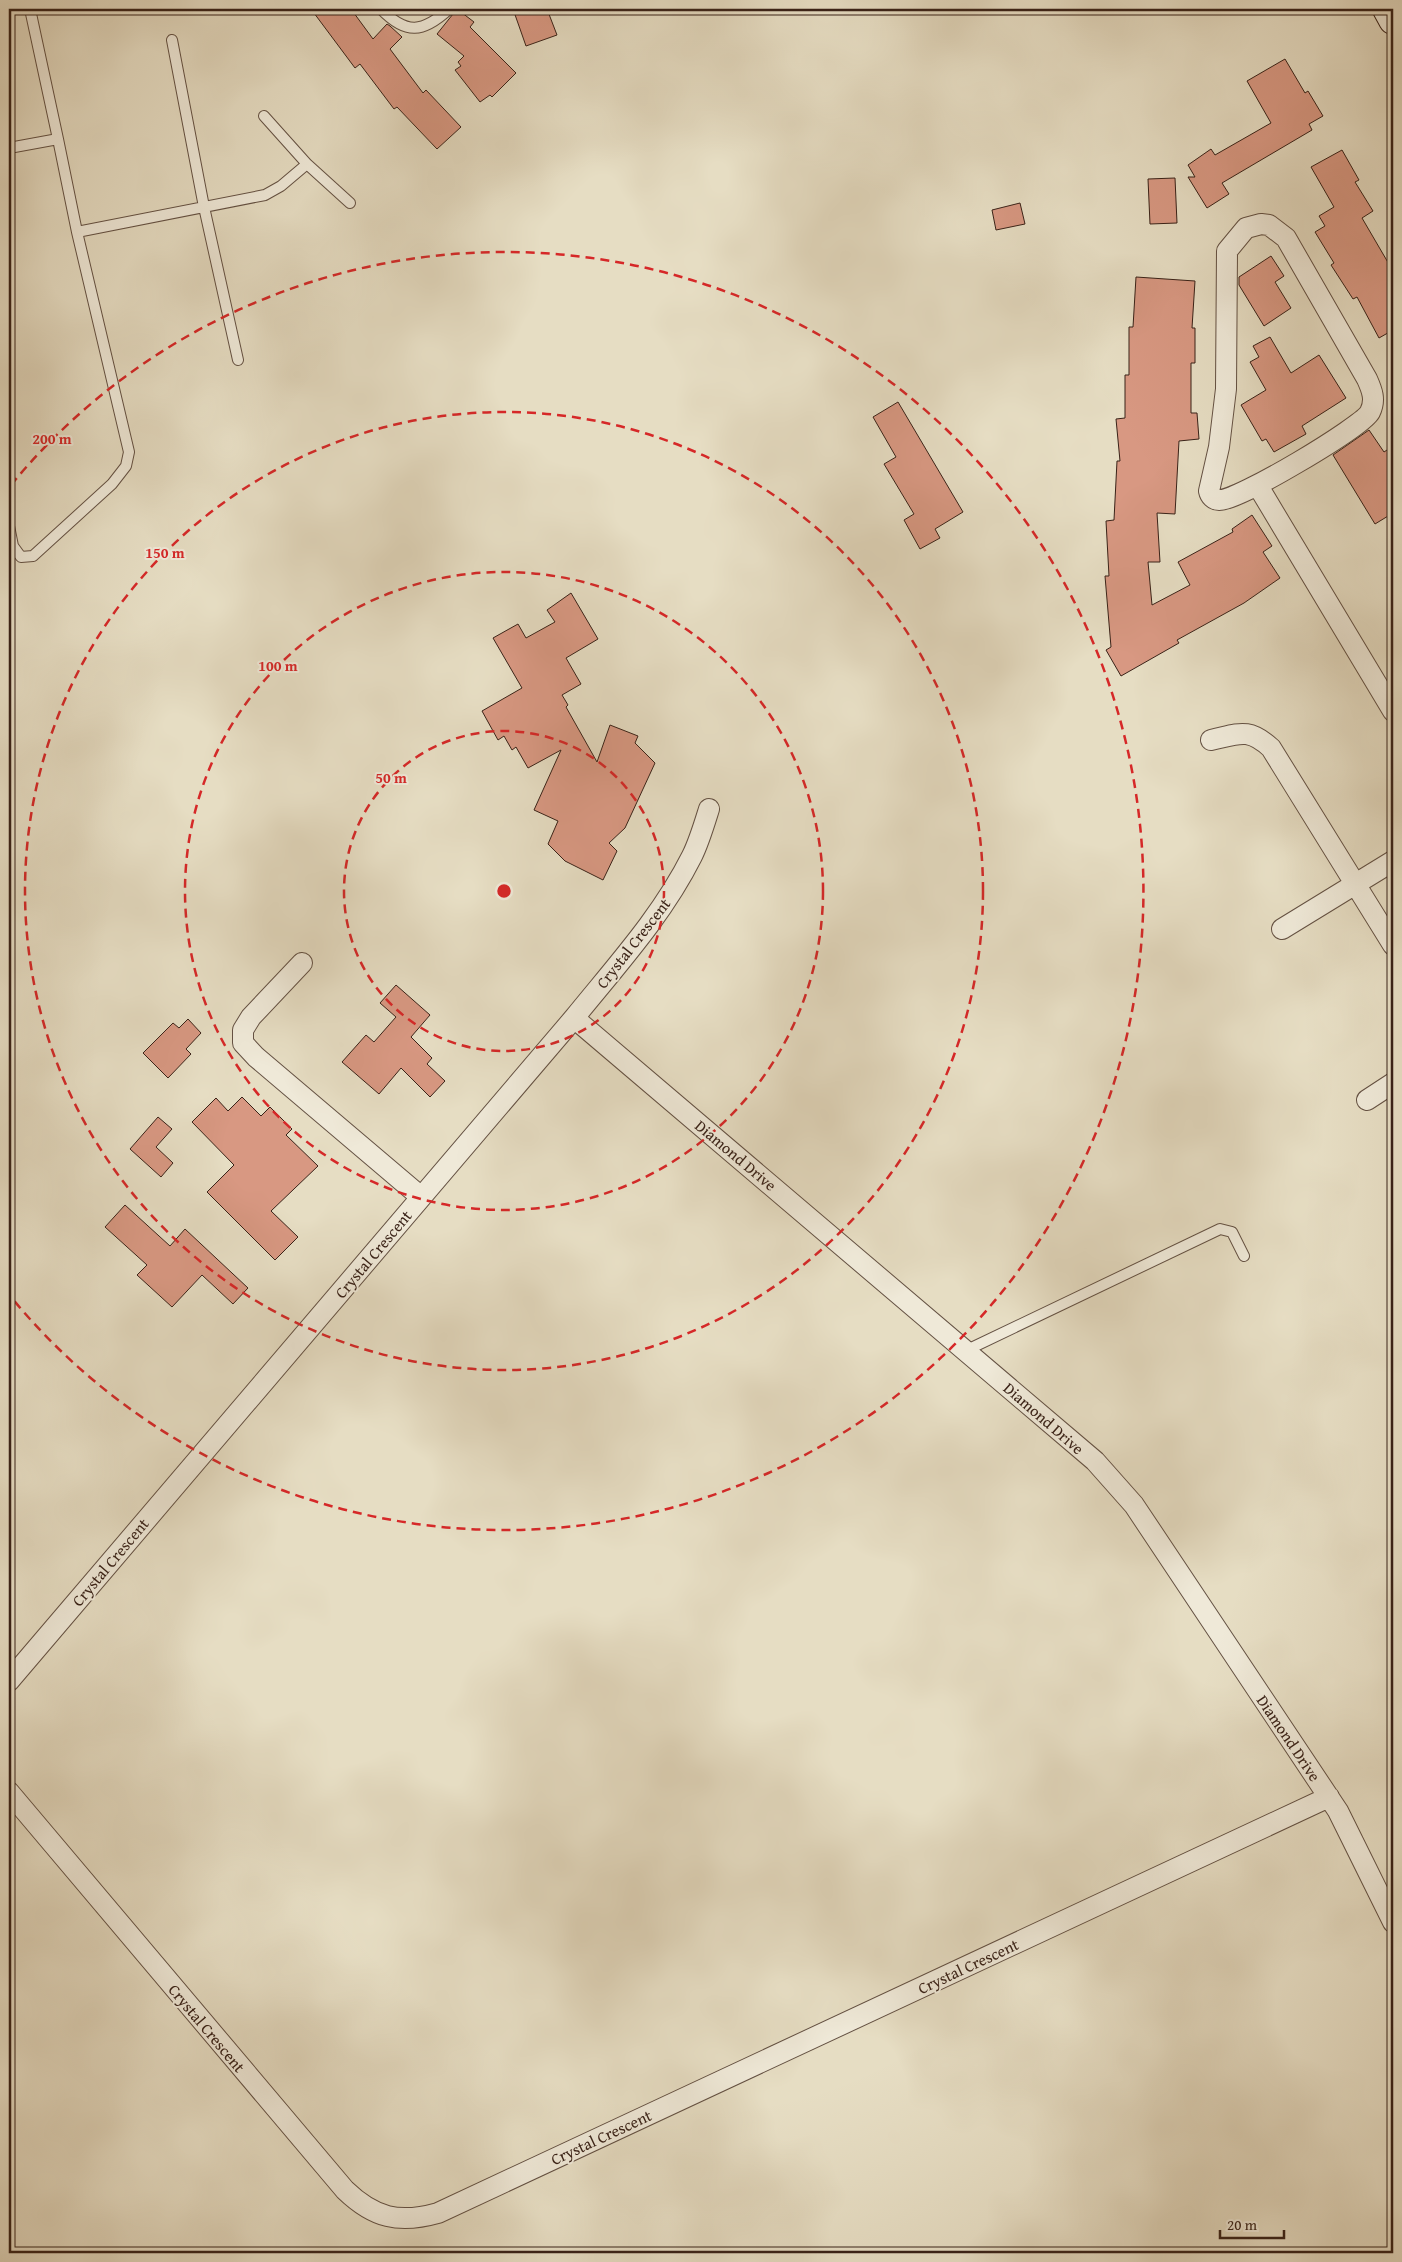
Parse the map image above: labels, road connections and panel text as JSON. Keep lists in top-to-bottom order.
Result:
{
  "streets": {
    "street": ["Crystal Crescent", "Diamond Drive"]
  },
  "crossings": [
    ["Crystal Crescent", "Diamond Drive"]
  ],
  "scale_bar": "20 m",
  "rings": [
    "200 m",
    "150 m",
    "100 m",
    "50 m"
  ]
}
